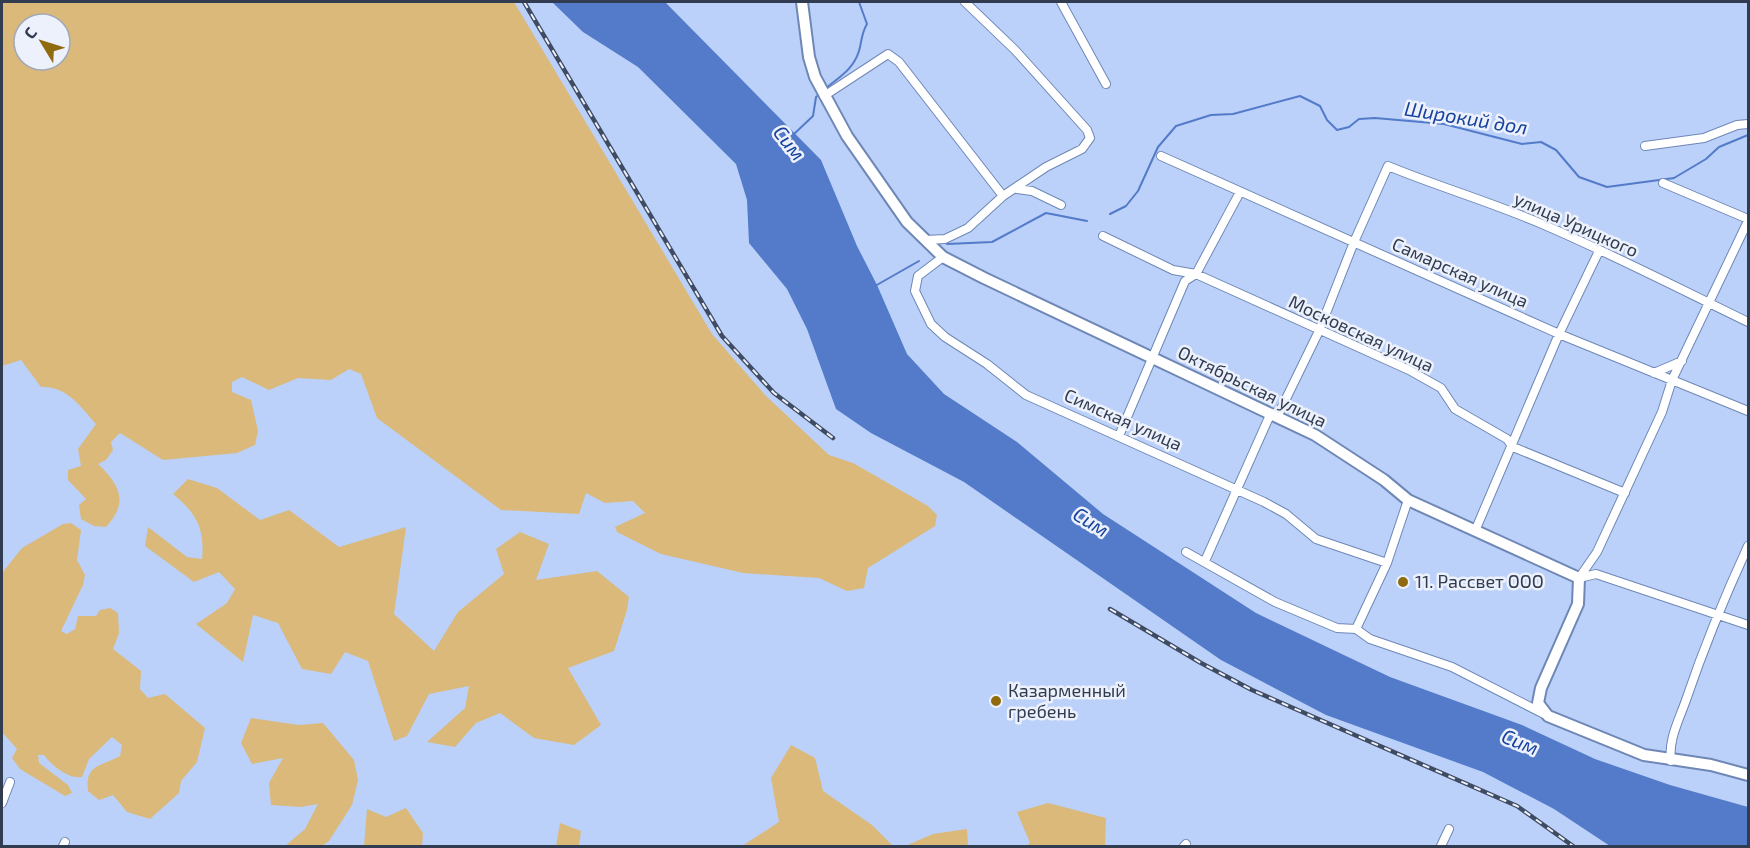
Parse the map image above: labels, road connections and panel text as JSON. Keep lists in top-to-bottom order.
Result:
{
  "streets": {
    "main road": ["Октябрьская улица"],
    "street": [
      "улица Урицкого",
      "Самарская улица",
      "Московская улица",
      "Симская улица"
    ]
  },
  "crossings": [
    ["улица Урицкого", "Самарская улица"],
    ["Октябрьская улица", "Симская улица"]
  ],
  "water": ["Широкий дол", "Сим"],
  "places": ["11. Рассвет ООО", "Казарменный гребень"],
  "north": "top left"
}
